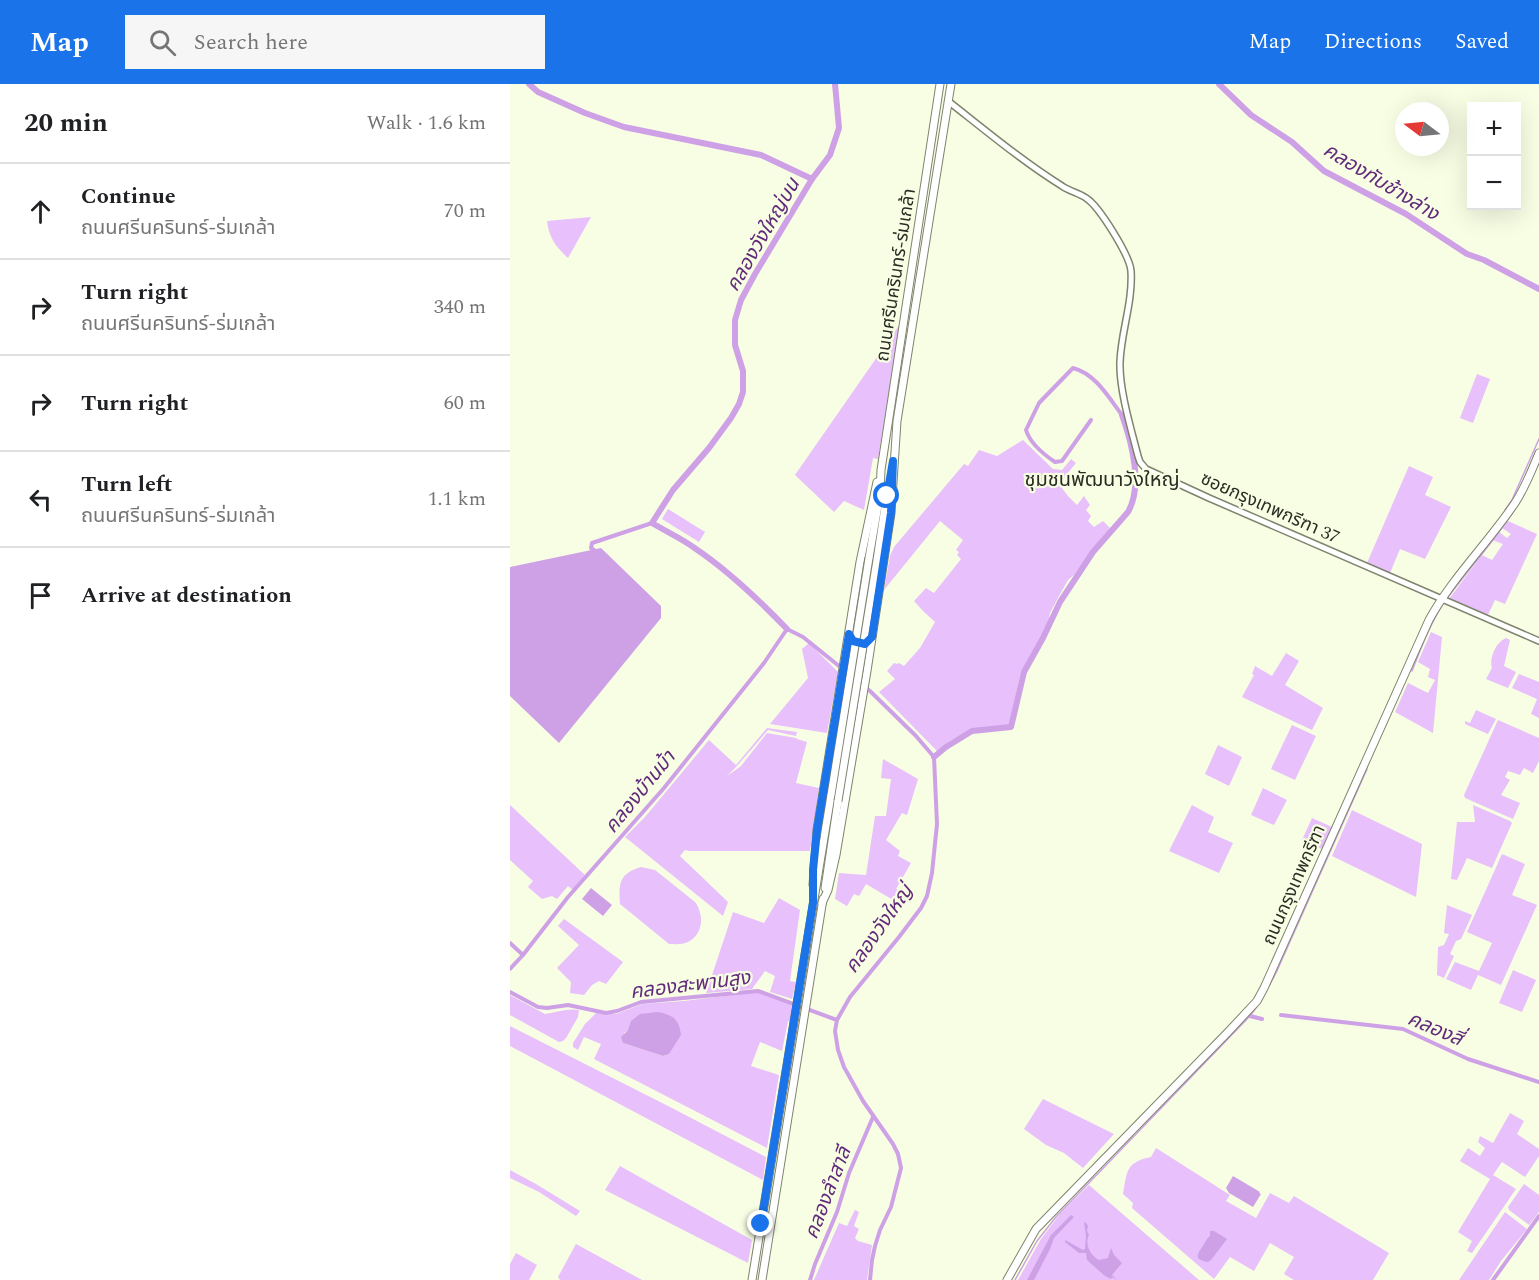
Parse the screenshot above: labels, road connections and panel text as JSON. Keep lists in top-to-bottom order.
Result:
{
  "streets": {
    "main road": ["ถนนศรีนครินทร์-ร่มเกล้า", "ถนนกรุงเทพกรีฑา"],
    "street": ["ซอยกรุงเทพกรีฑา 37"]
  },
  "crossings": [
    ["ถนนศรีนครินทร์-ร่มเกล้า", "ซอยกรุงเทพกรีฑา 37"],
    ["ซอยกรุงเทพกรีฑา 37", "ถนนกรุงเทพกรีฑา"]
  ],
  "districts": ["ชุมชนพัฒนาวังใหญ่"],
  "water": [
    "คลองทับช้างล่าง",
    "คลองวังใหญ่บน",
    "คลองบ้านม้า",
    "คลองวังใหญ่",
    "คลองสะพานสูง",
    "คลองสี่",
    "คลองลำสาลี"
  ],
  "north": "left",
  "page": {
    "header": "Map",
    "search": "Search here",
    "nav": ["Map", "Directions", "Saved"],
    "heading": ["20 min", "Walk · 1.6 km"],
    "map_buttons": ["+", "−"],
    "list": [
      ["Continue", "ถนนศรีนครินทร์-ร่มเกล้า", "70 m"],
      ["Turn right", "ถนนศรีนครินทร์-ร่มเกล้า", "340 m"],
      ["Turn right", "60 m"],
      ["Turn left", "ถนนศรีนครินทร์-ร่มเกล้า", "1.1 km"],
      "Arrive at destination"
    ]
  }
}
